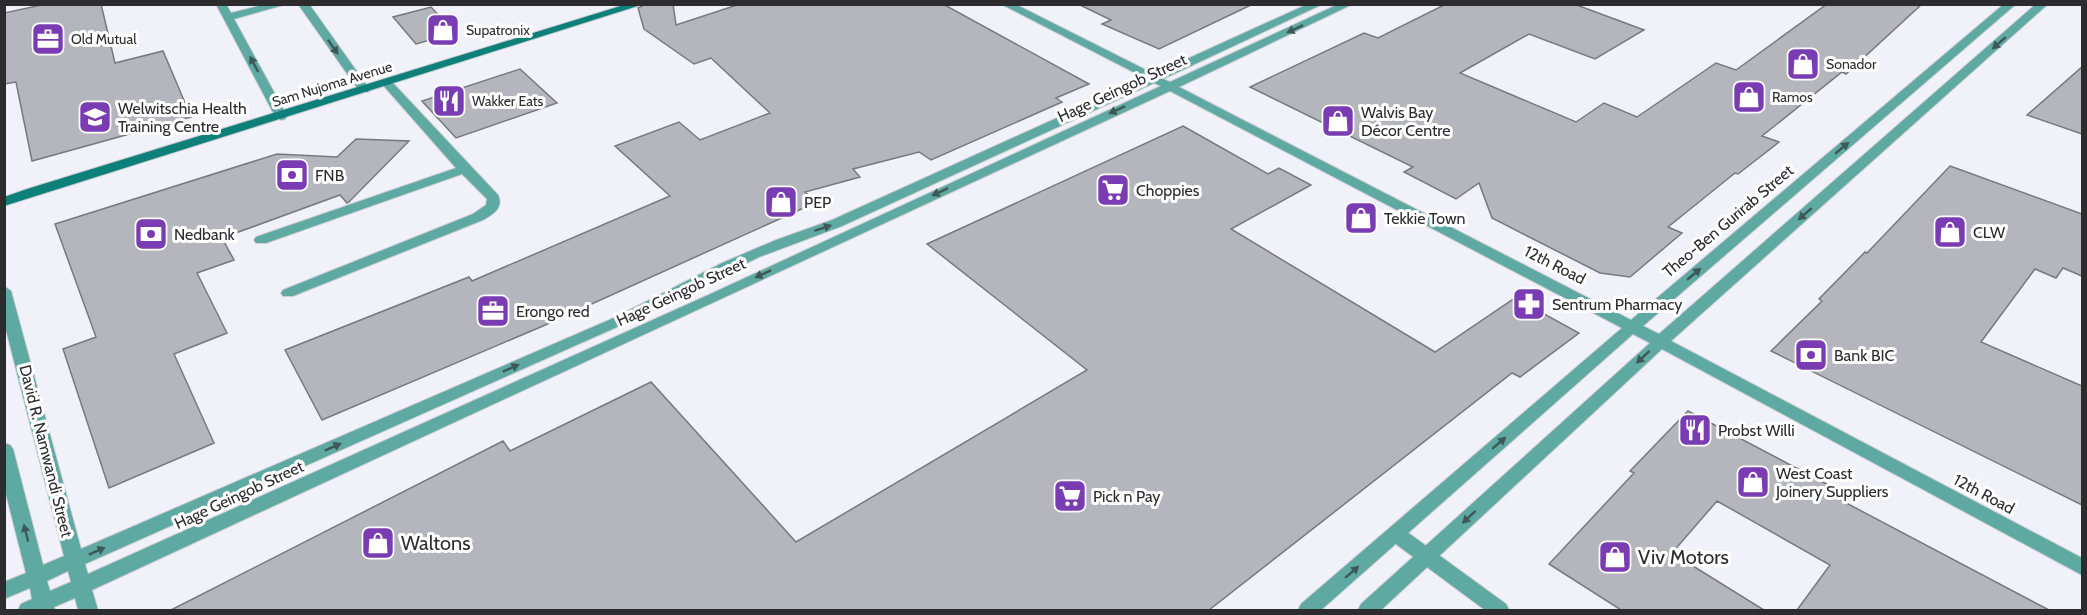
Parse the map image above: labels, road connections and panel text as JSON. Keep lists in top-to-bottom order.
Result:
{
  "streets": {
    "main road": ["Sam Nujoma Avenue"],
    "street": [
      "Hage Geingob Street",
      "Theo-Ben Gurirab Street",
      "12th Road",
      "David R. Namwandi Street"
    ]
  },
  "crossings": [
    ["Hage Geingob Street", "12th Road"],
    ["Hage Geingob Street", "David R. Namwandi Street"],
    ["Theo-Ben Gurirab Street", "12th Road"]
  ],
  "places": {
    "shop": [
      "Supatronix",
      "Sonador",
      "Ramos",
      "Walvis Bay Décor Centre",
      "PEP",
      "Tekkie Town",
      "CLW",
      "West Coast Joinery Suppliers",
      "Waltons",
      "Viv Motors"
    ],
    "office": ["Old Mutual", "Erongo red"],
    "restaurant": ["Wakker Eats", "Probst Willi"],
    "school or university": ["Welwitschia Health Training Centre"],
    "bank": ["FNB", "Nedbank", "Bank BIC"],
    "supermarket": ["Choppies", "Pick n Pay"],
    "pharmacy": ["Sentrum Pharmacy"]
  }
}
